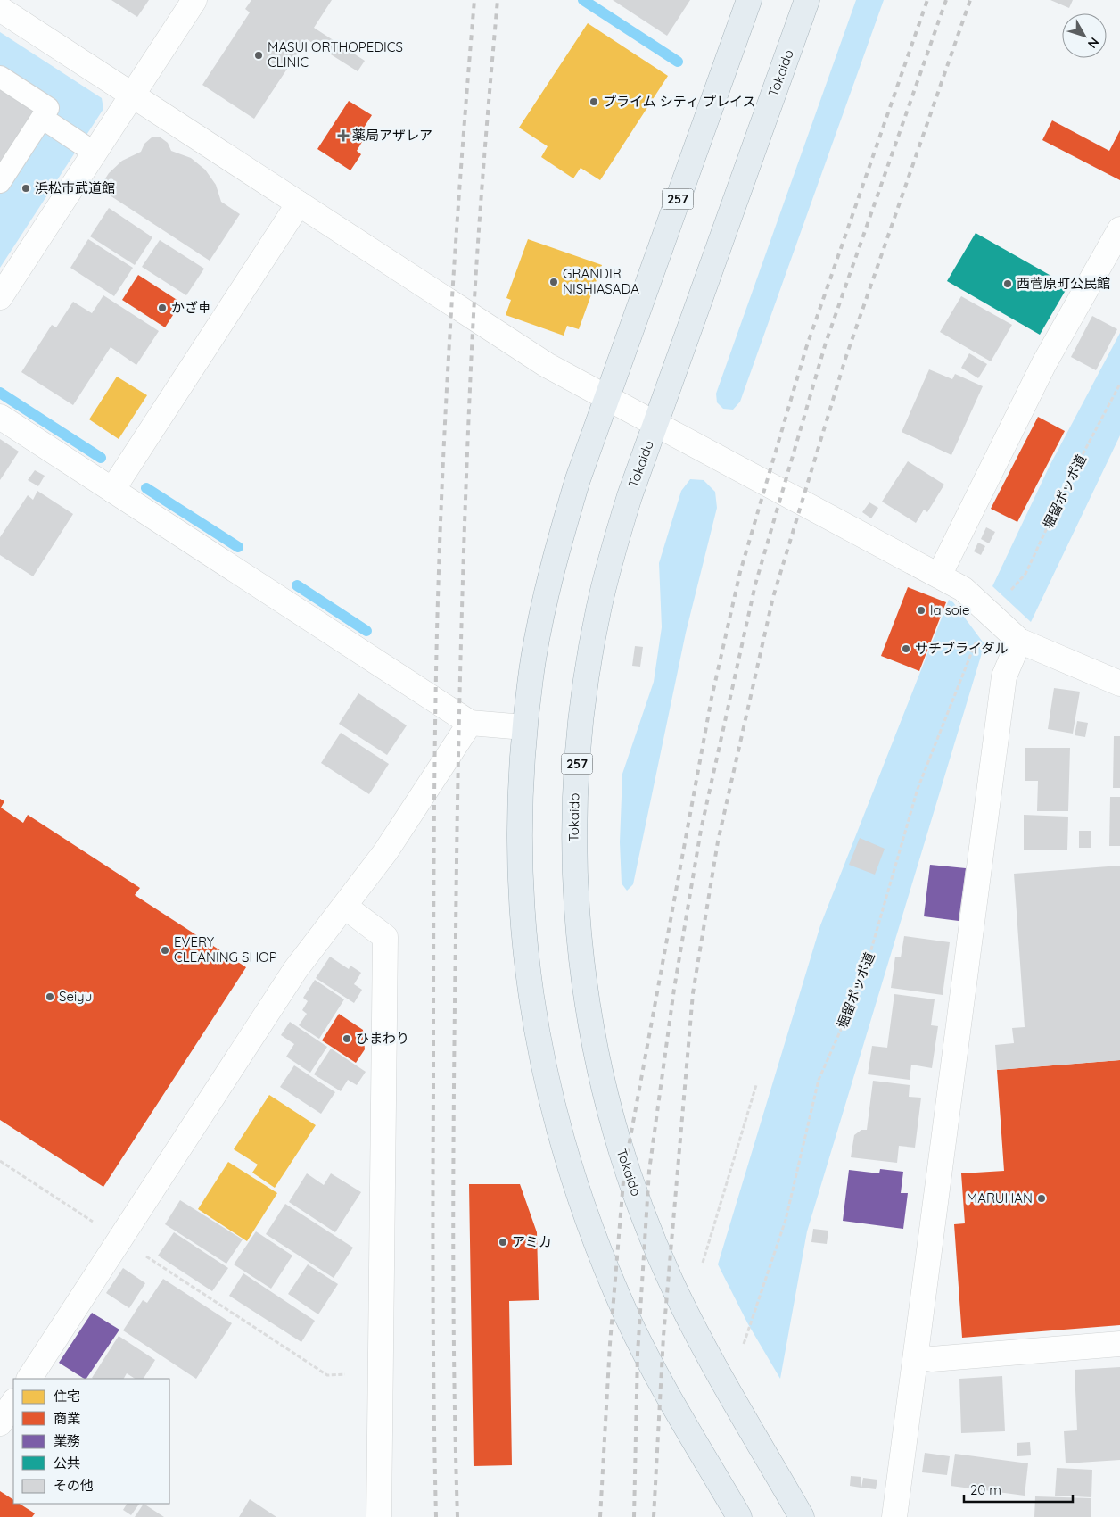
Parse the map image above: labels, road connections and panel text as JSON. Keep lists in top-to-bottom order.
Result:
{
  "streets": {
    "highway": ["Tokaido", "257"],
    "path": ["堀留ポッポ道"]
  },
  "places": {
    "other": [
      "MASUI ORTHOPEDICS CLINIC",
      "プライム シティ プレイス",
      "浜松市武道館",
      "GRANDIR NISHIASADA",
      "西菅原町公民館",
      "かざ車",
      "la soie",
      "サチブライダル",
      "EVERY CLEANING SHOP",
      "Seiyu",
      "ひまわり",
      "MARUHAN",
      "アミカ"
    ],
    "health": ["薬局アザレア"]
  },
  "legend": [
    "住宅",
    "商業",
    "業務",
    "公共",
    "その他"
  ],
  "scale_bar": "20 m",
  "north": "bottom right"
}
